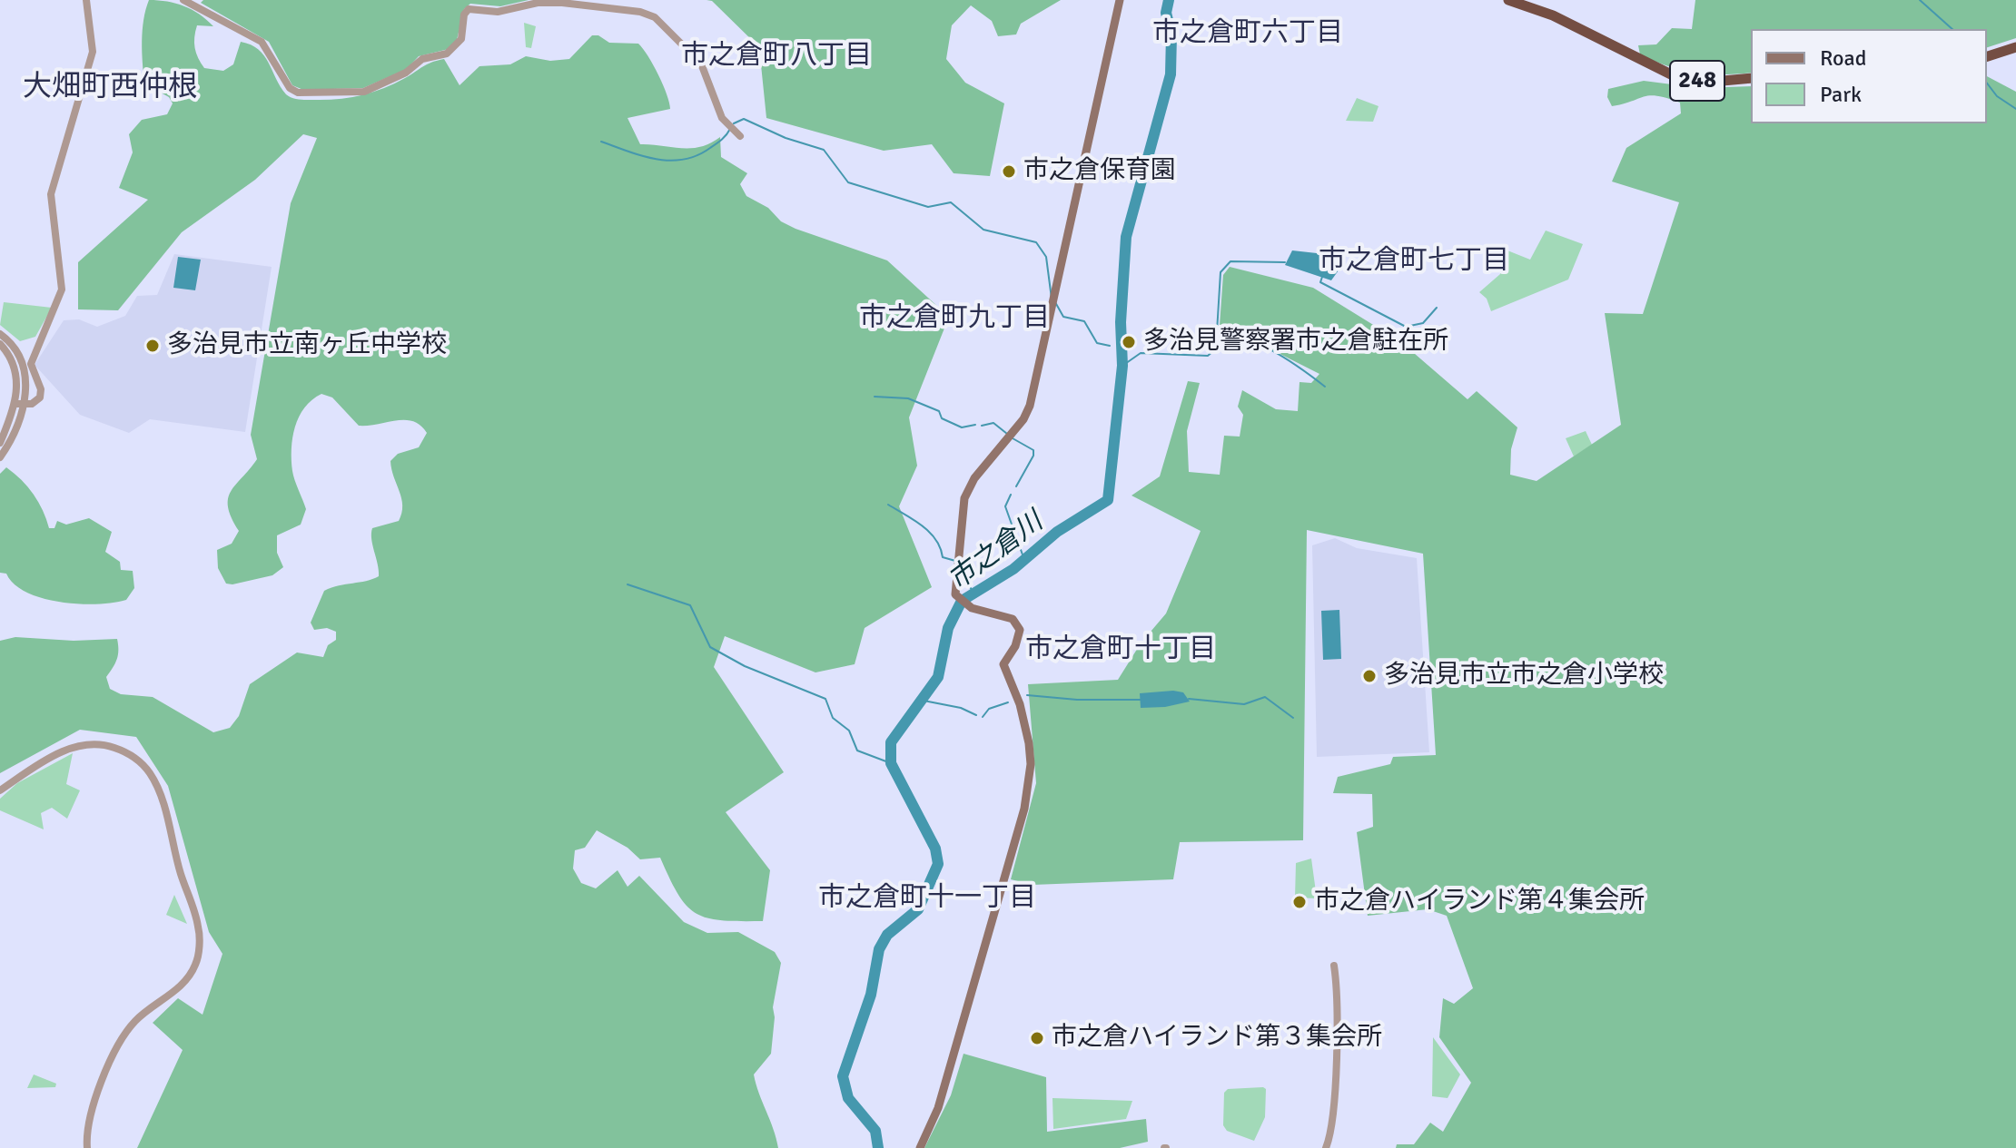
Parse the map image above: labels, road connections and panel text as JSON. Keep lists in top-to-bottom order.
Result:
{
  "streets": {
    "highway": ["248"]
  },
  "districts": [
    "市之倉町六丁目",
    "市之倉町八丁目",
    "大畑町西仲根",
    "市之倉町七丁目",
    "市之倉町九丁目",
    "市之倉町十丁目",
    "市之倉町十一丁目"
  ],
  "water": ["市之倉川"],
  "places": [
    "市之倉保育園",
    "多治見警察署市之倉駐在所",
    "多治見市立南ヶ丘中学校",
    "多治見市立市之倉小学校",
    "市之倉ハイランド第４集会所",
    "市之倉ハイランド第３集会所"
  ],
  "legend": ["Road", "Park"]
}
